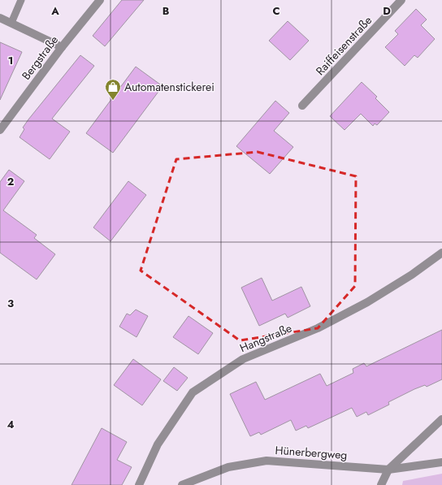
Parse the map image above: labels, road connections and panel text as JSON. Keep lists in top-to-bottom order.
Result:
{
  "streets": {
    "street": [
      "Raiffeisenstraße",
      "Bergstraße",
      "Hangstraße",
      "Hünerbergweg"
    ]
  },
  "places": {
    "shop": ["Automatenstickerei"]
  },
  "grid": {
    "columns": [
      "A",
      "B",
      "C",
      "D"
    ],
    "rows": [
      "1",
      "2",
      "3",
      "4"
    ]
  }
}
